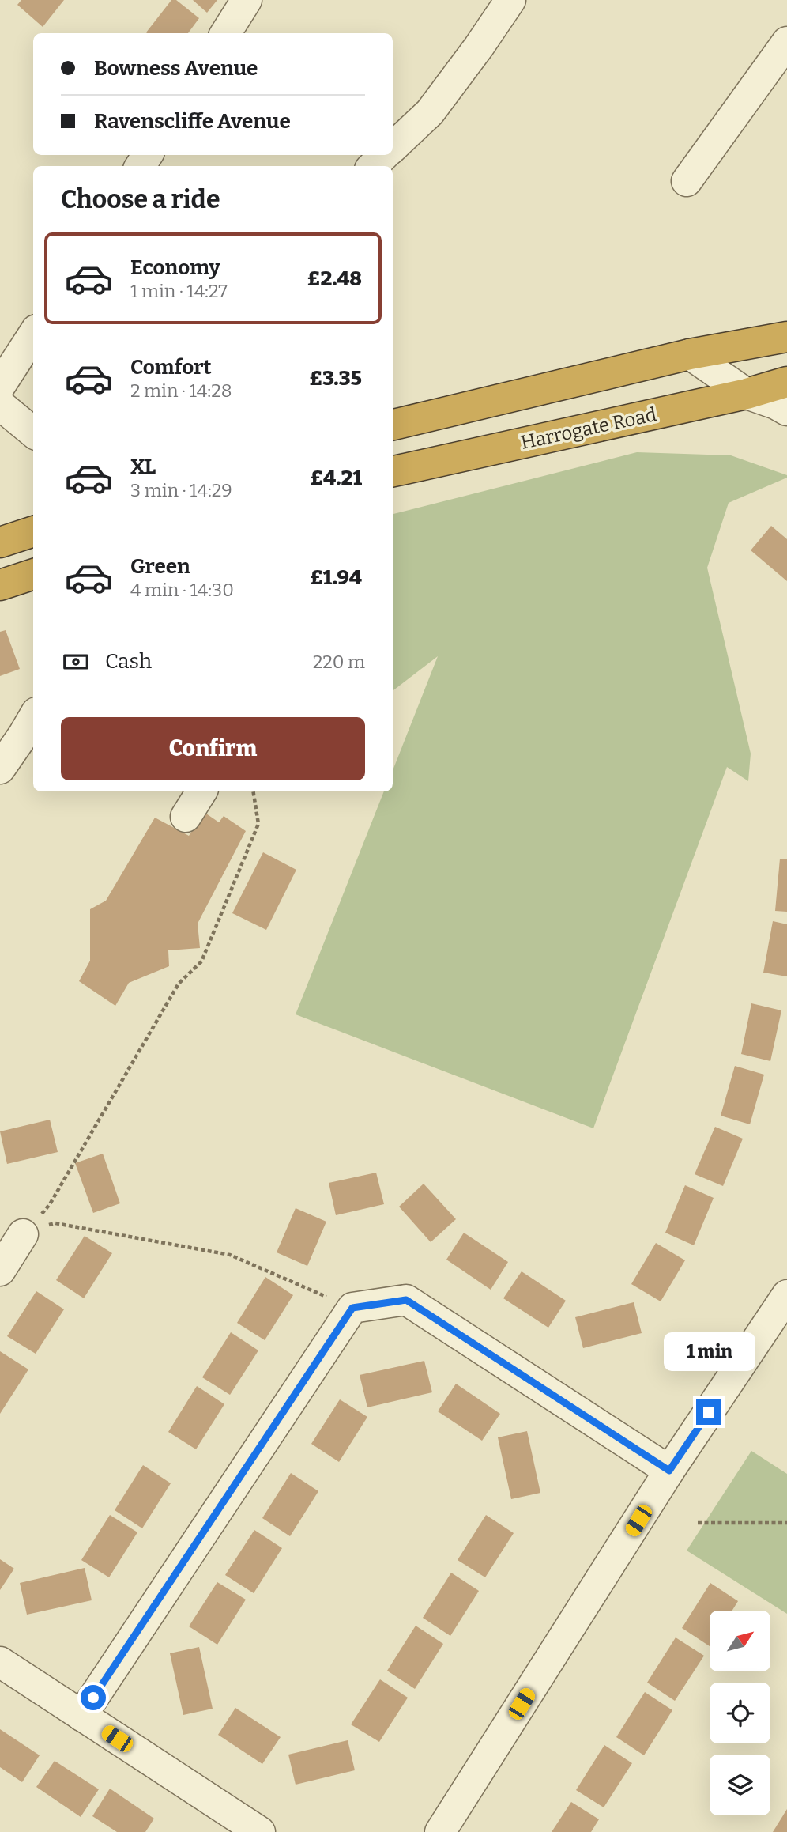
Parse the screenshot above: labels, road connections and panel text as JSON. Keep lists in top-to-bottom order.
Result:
{
  "streets": {
    "highway": ["Harrogate Road"]
  },
  "north": "top right",
  "page": {
    "banner": ["Bowness Avenue", "Ravenscliffe Avenue"],
    "heading": "Choose a ride",
    "list": [
      {
        "name": "Economy",
        "note": "1 min · 14:27",
        "value": "£2.48"
      },
      {
        "name": "Comfort",
        "note": "2 min · 14:28",
        "value": "£3.35"
      },
      {
        "name": "XL",
        "note": "3 min · 14:29",
        "value": "£4.21"
      },
      {
        "name": "Green",
        "note": "4 min · 14:30",
        "value": "£1.94"
      }
    ],
    "pay": ["Cash", "220 m"],
    "buttons": "Confirm",
    "bubble": "1 min"
  }
}
